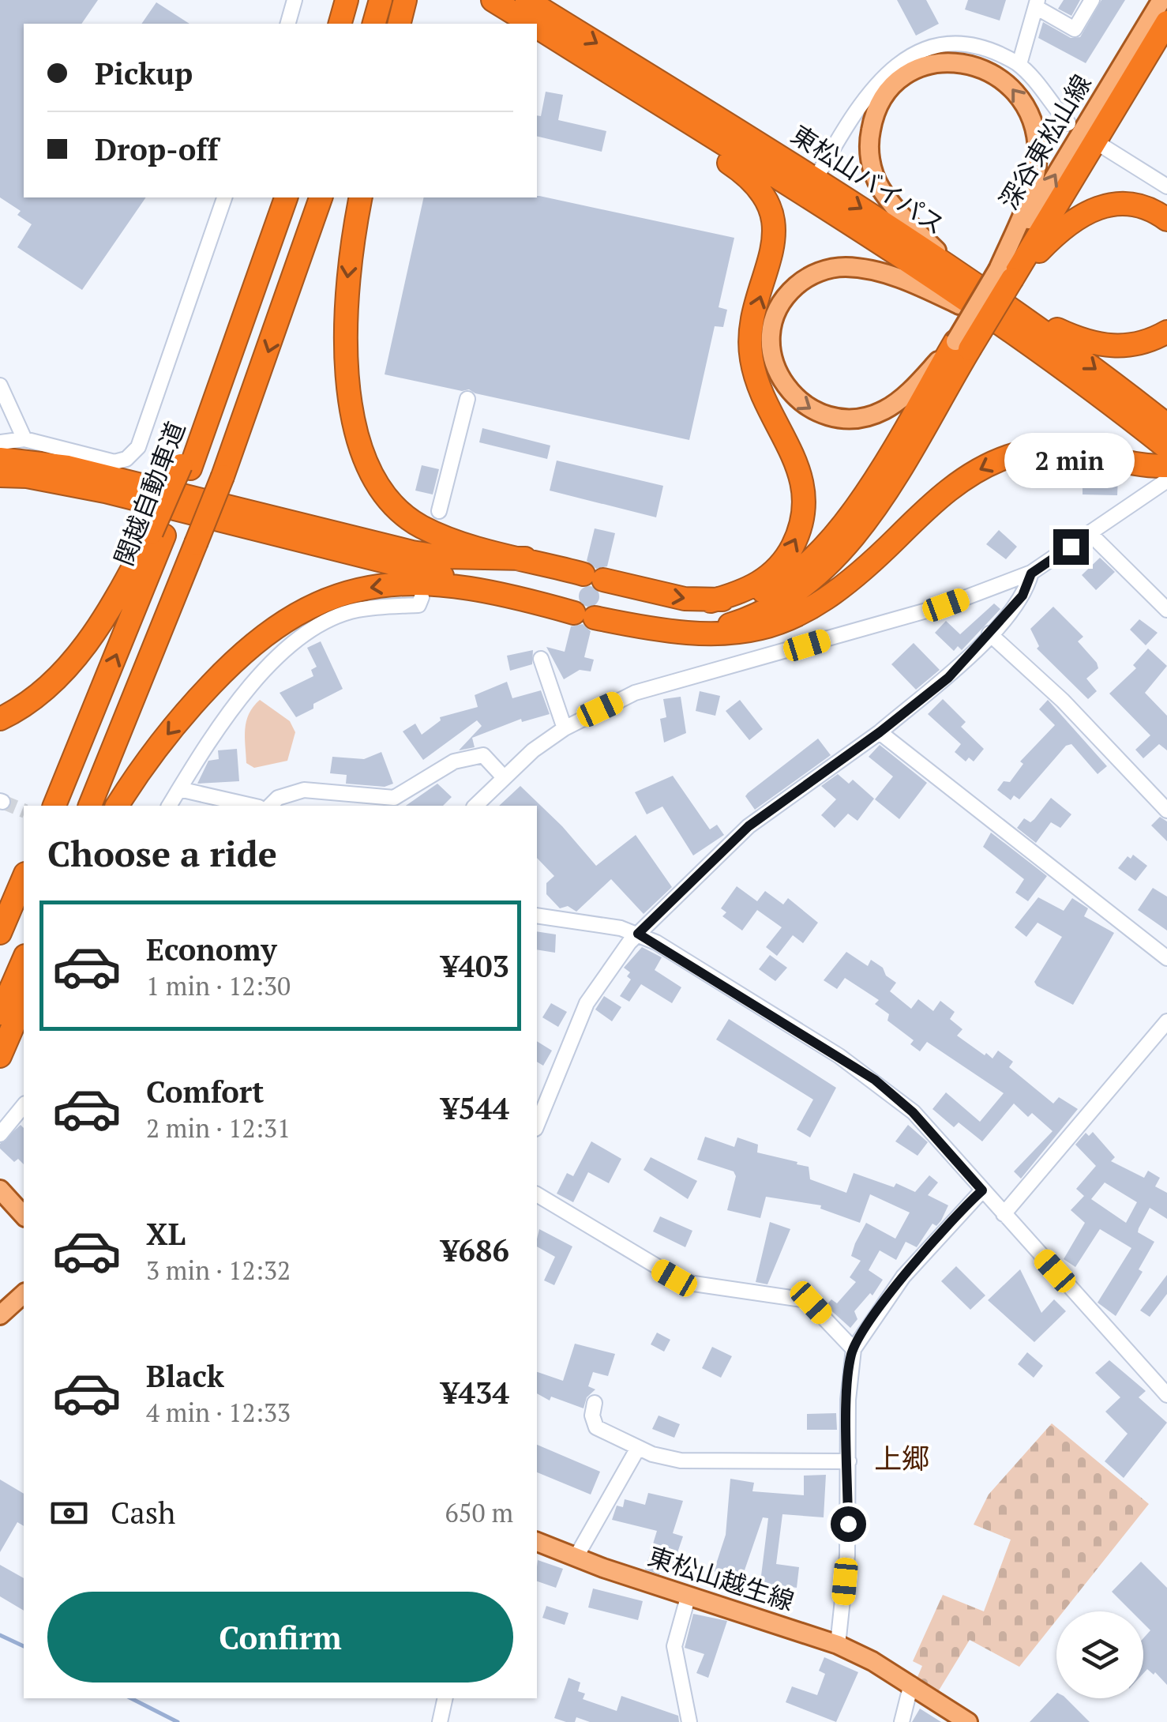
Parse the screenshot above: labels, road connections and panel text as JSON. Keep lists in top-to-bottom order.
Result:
{
  "streets": {
    "highway": ["東松山バイパス", "関越自動車道"],
    "main road": ["深谷東松山線", "東松山越生線"]
  },
  "one_way": ["深谷東松山線"],
  "districts": ["上郷"],
  "page": {
    "banner": ["Pickup", "Drop-off"],
    "bubble": "2 min",
    "heading": "Choose a ride",
    "list": [
      {
        "name": "Economy",
        "note": "1 min · 12:30",
        "value": "¥403"
      },
      {
        "name": "Comfort",
        "note": "2 min · 12:31",
        "value": "¥544"
      },
      {
        "name": "XL",
        "note": "3 min · 12:32",
        "value": "¥686"
      },
      {
        "name": "Black",
        "note": "4 min · 12:33",
        "value": "¥434"
      }
    ],
    "pay": ["Cash", "650 m"],
    "buttons": "Confirm"
  }
}
